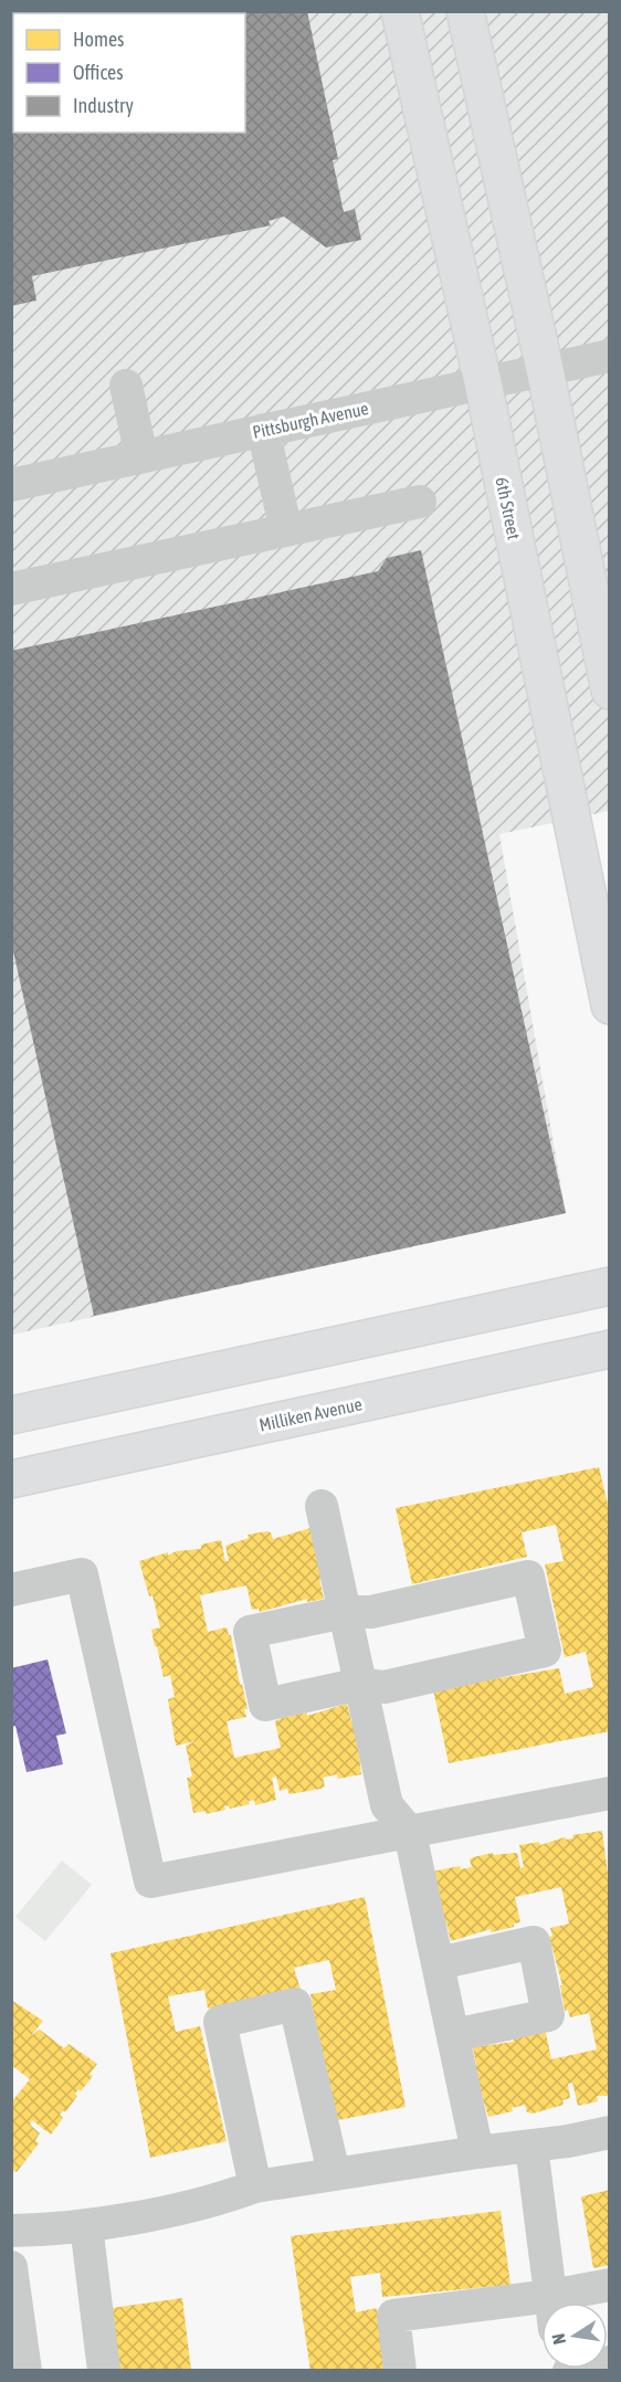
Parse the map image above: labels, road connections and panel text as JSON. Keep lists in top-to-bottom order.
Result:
{
  "streets": {
    "main road": ["6th Street", "Milliken Avenue"],
    "street": ["Pittsburgh Avenue"]
  },
  "crossings": [
    ["Pittsburgh Avenue", "6th Street"]
  ],
  "legend": ["Homes", "Offices", "Industry"],
  "north": "left"
}
